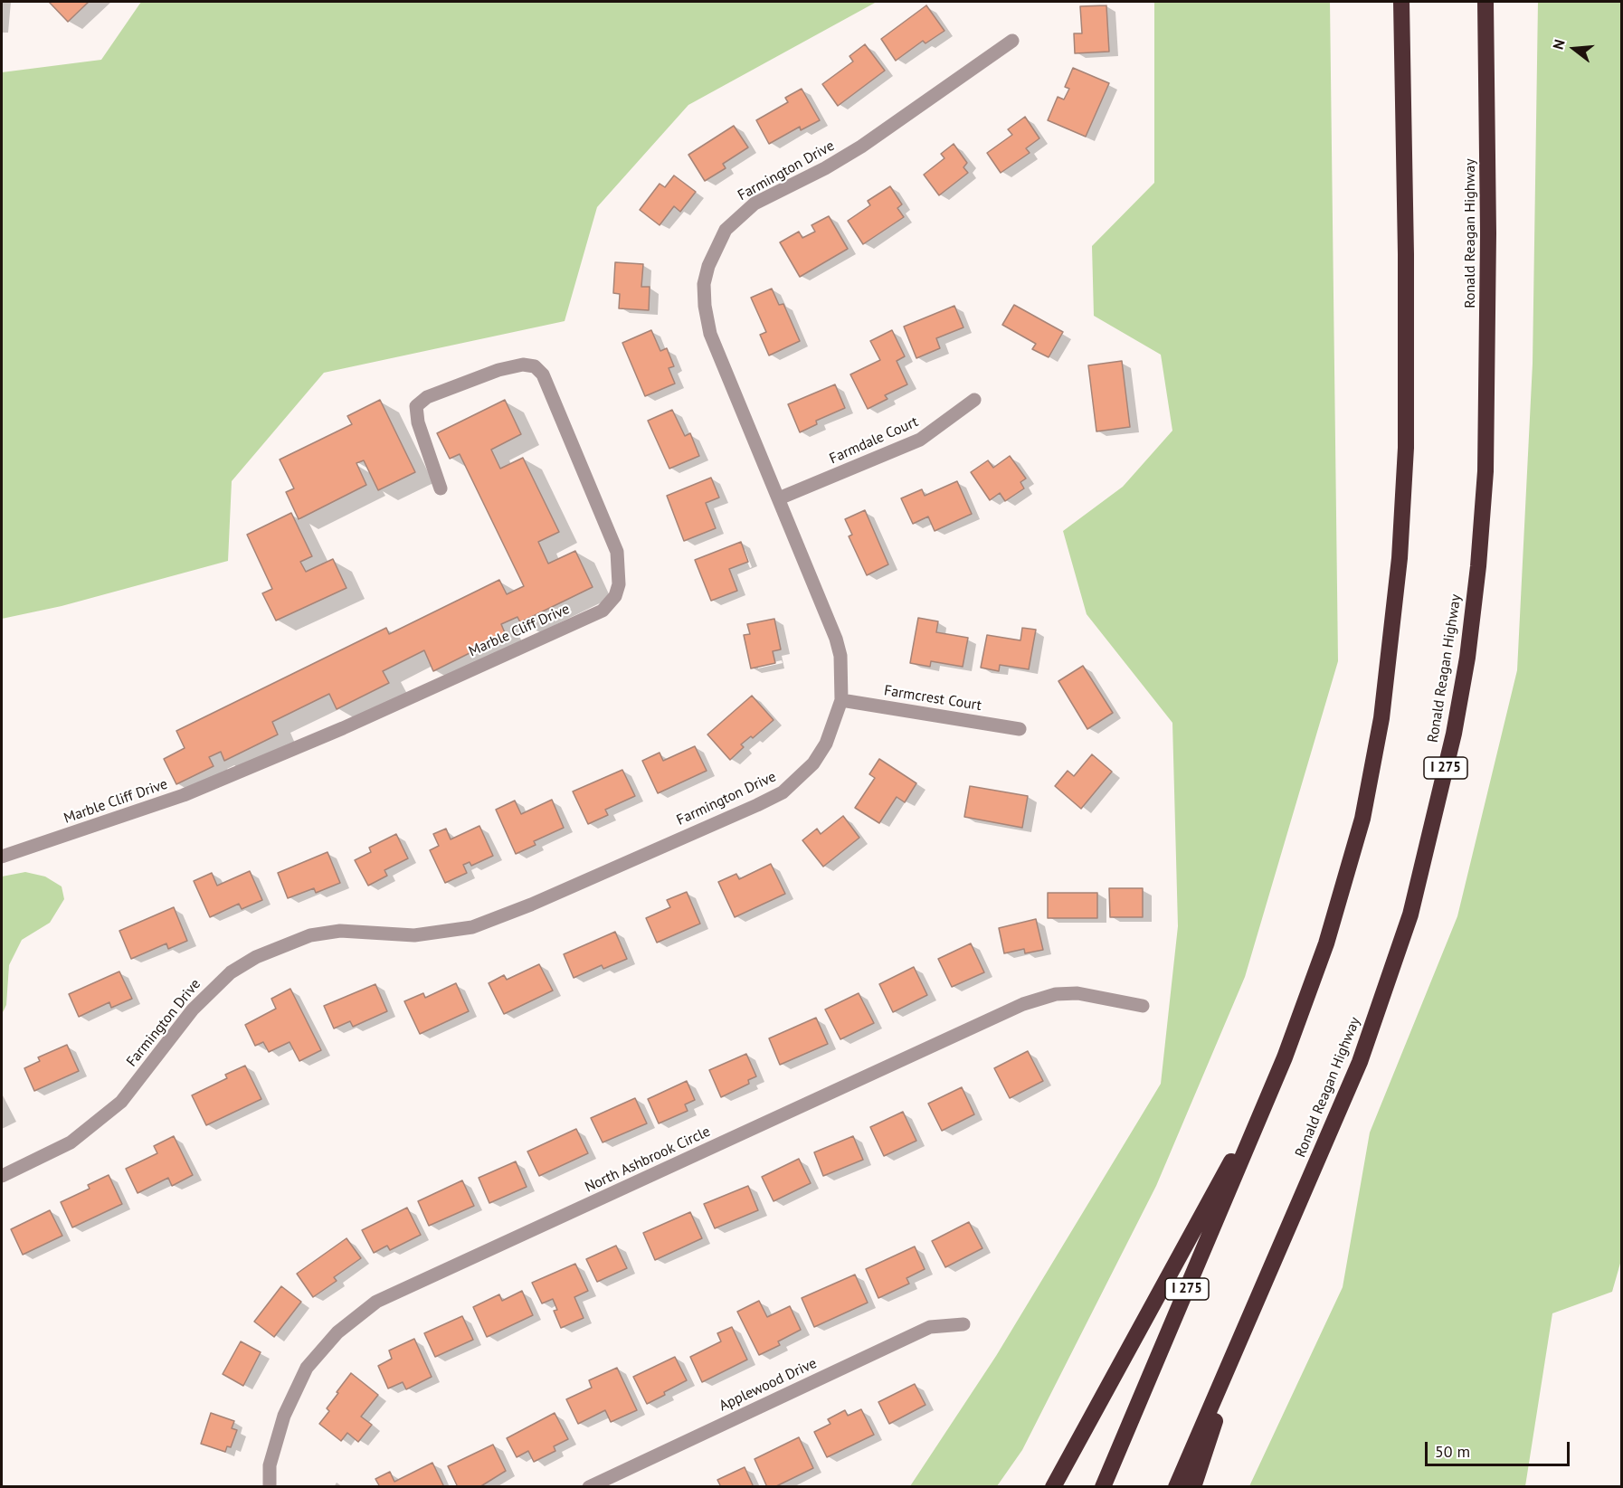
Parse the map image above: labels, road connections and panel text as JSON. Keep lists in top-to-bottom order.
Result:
{
  "streets": {
    "highway": ["Ronald Reagan Highway", "I 275"],
    "street": [
      "Farmington Drive",
      "Farmdale Court",
      "Marble Cliff Drive",
      "Farmcrest Court",
      "North Ashbrook Circle",
      "Applewood Drive"
    ]
  },
  "crossings": [
    ["Farmington Drive", "Farmdale Court"],
    ["Farmington Drive", "Farmcrest Court"]
  ],
  "scale_bar": "50 m",
  "north": "left"
}
